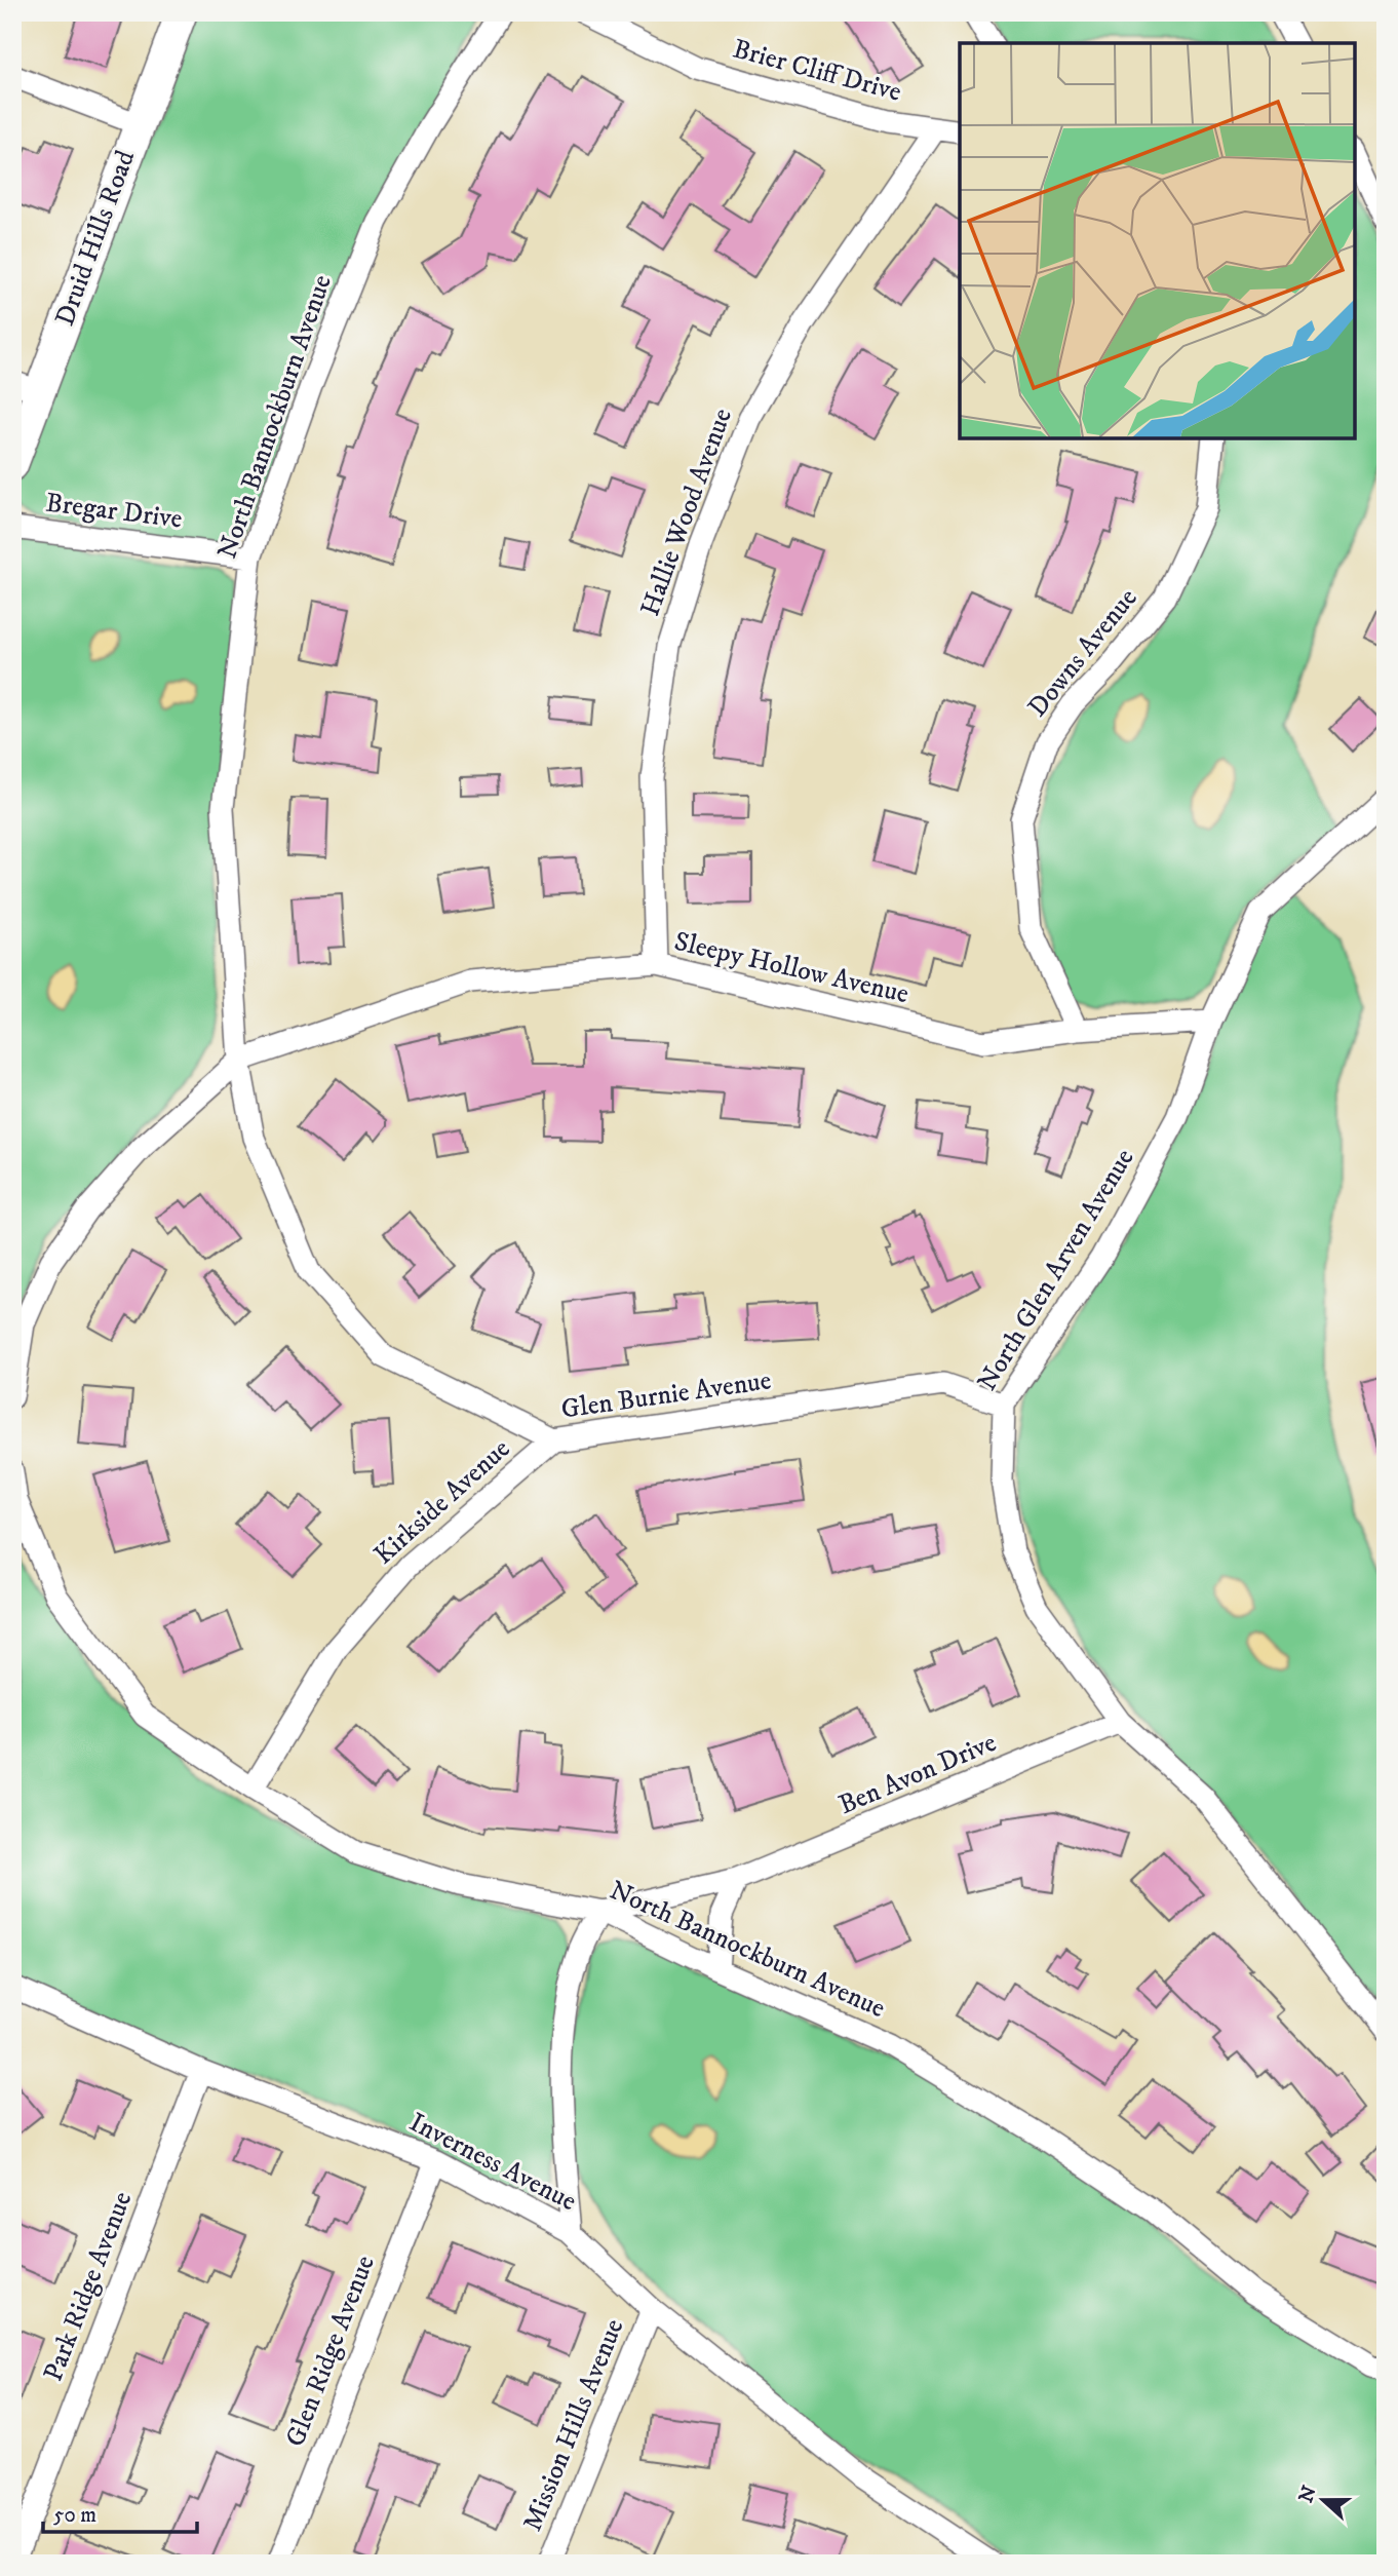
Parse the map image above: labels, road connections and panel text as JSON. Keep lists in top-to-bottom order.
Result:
{
  "streets": {
    "street": [
      "Brier Cliff Drive",
      "Druid Hills Road",
      "North Bannockburn Avenue",
      "Bregar Drive",
      "Hallie Wood Avenue",
      "Downs Avenue",
      "Sleepy Hollow Avenue",
      "North Glen Arven Avenue",
      "Glen Burnie Avenue",
      "Kirkside Avenue",
      "Ben Avon Drive",
      "Inverness Avenue",
      "Park Ridge Avenue",
      "Glen Ridge Avenue",
      "Mission Hills Avenue"
    ]
  },
  "crossings": [
    ["Brier Cliff Drive", "Hallie Wood Avenue"],
    ["North Bannockburn Avenue", "Bregar Drive"],
    ["North Bannockburn Avenue", "Sleepy Hollow Avenue"],
    ["North Bannockburn Avenue", "Glen Burnie Avenue"],
    ["North Bannockburn Avenue", "Kirkside Avenue"],
    ["North Bannockburn Avenue", "Ben Avon Drive"],
    ["Hallie Wood Avenue", "Sleepy Hollow Avenue"],
    ["Downs Avenue", "Sleepy Hollow Avenue"],
    ["Sleepy Hollow Avenue", "North Glen Arven Avenue"],
    ["Sleepy Hollow Avenue", "Glen Burnie Avenue"],
    ["North Glen Arven Avenue", "Glen Burnie Avenue"],
    ["North Glen Arven Avenue", "Ben Avon Drive"],
    ["Glen Burnie Avenue", "Kirkside Avenue"],
    ["Inverness Avenue", "Park Ridge Avenue"],
    ["Inverness Avenue", "Glen Ridge Avenue"],
    ["Inverness Avenue", "Mission Hills Avenue"]
  ],
  "scale_bar": "50 m",
  "north": "left"
}
